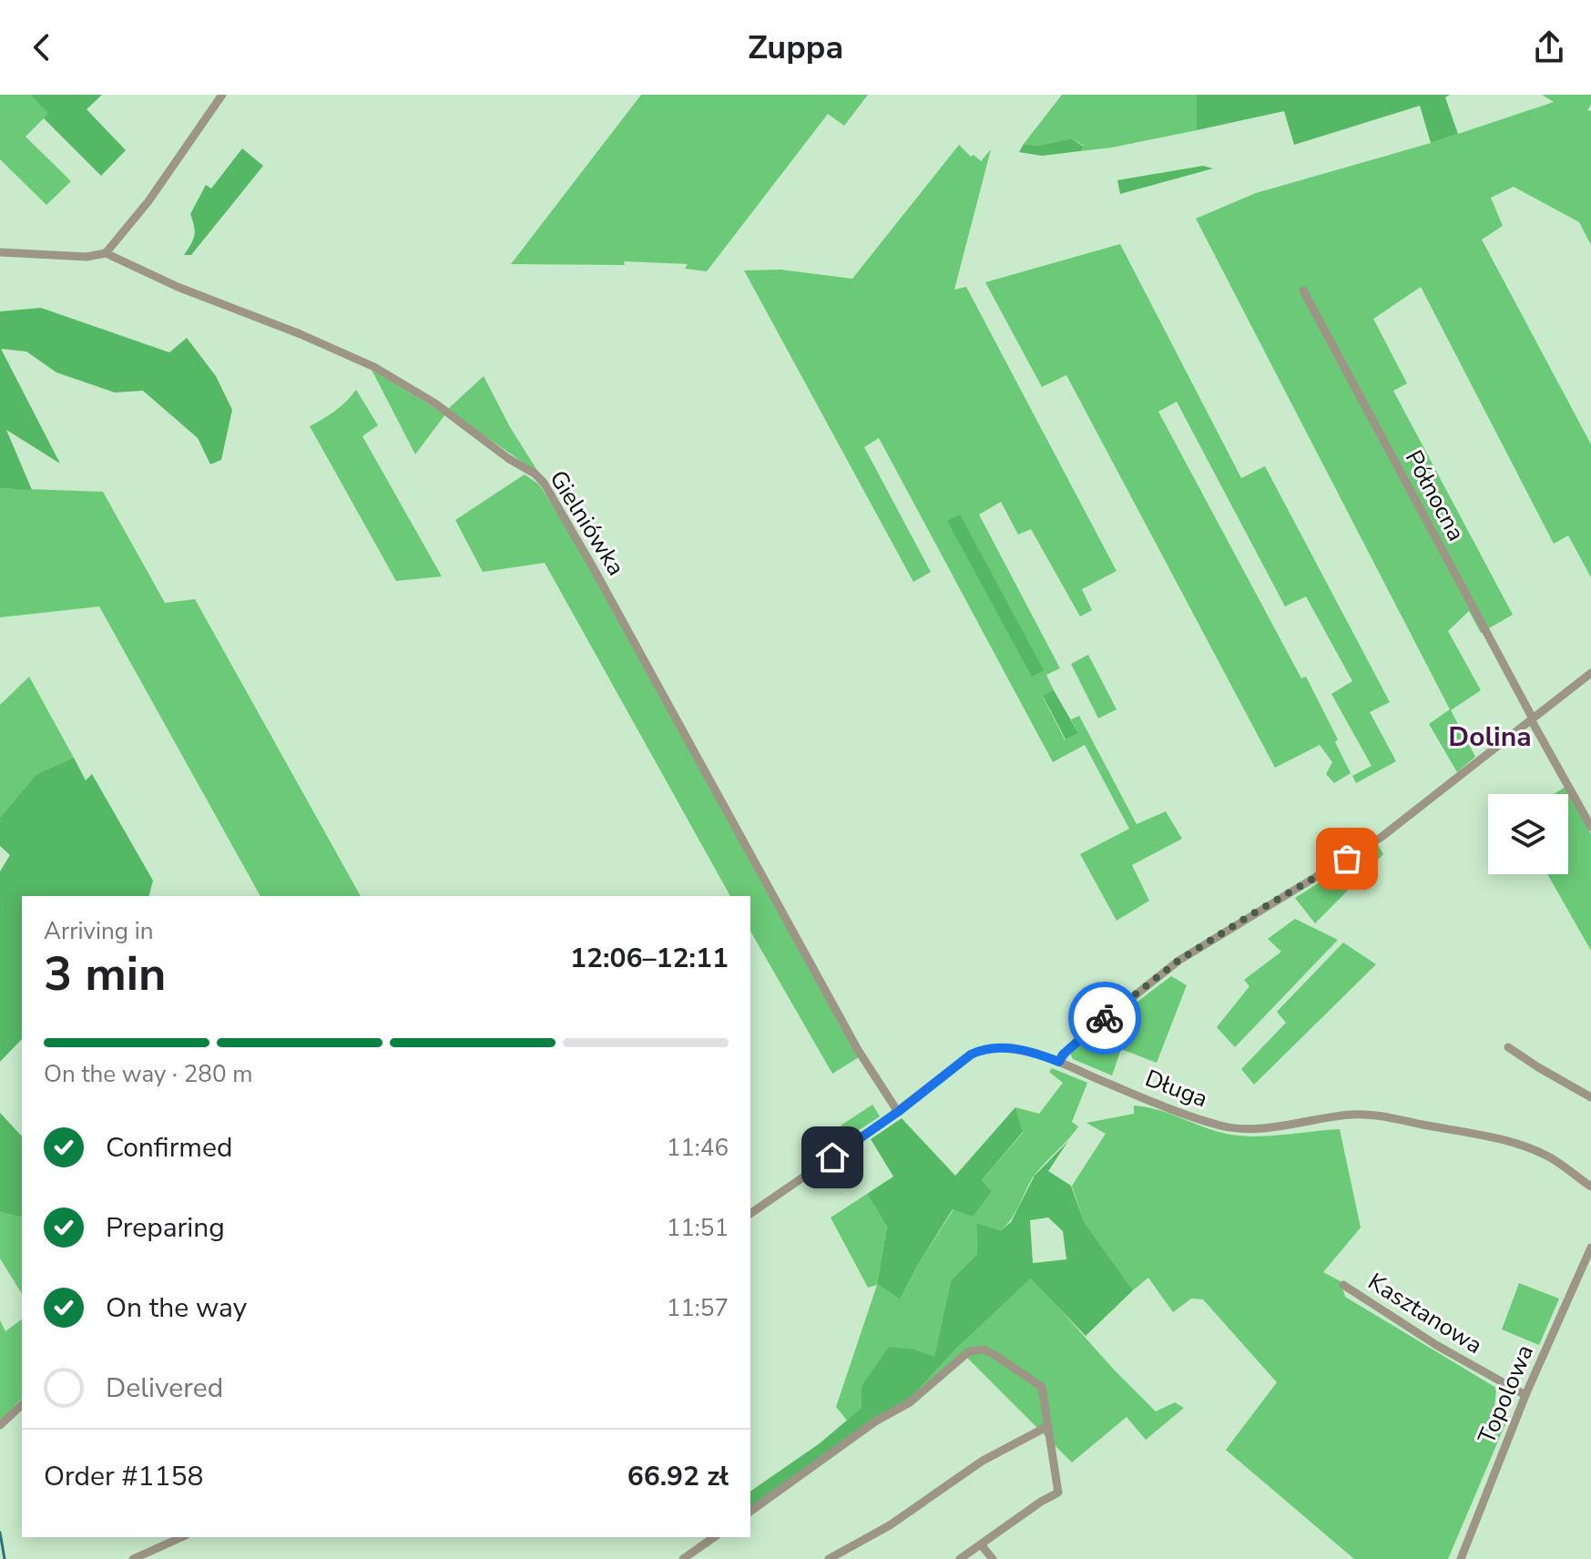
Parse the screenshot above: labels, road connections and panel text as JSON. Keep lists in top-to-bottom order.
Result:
{
  "streets": {
    "street": [
      "Północna",
      "Gielniówka",
      "Długa",
      "Kasztanowa",
      "Topolowa"
    ]
  },
  "crossings": [
    ["Gielniówka", "Długa"],
    ["Kasztanowa", "Topolowa"]
  ],
  "districts": ["Dolina"],
  "page": {
    "header": "Zuppa",
    "heading": ["3 min", "Arriving in", "12:06–12:11"],
    "panel": ["Order #1158", "66.92 zł"],
    "bar": "On the way · 280 m",
    "list": [
      ["Confirmed", "11:46"],
      ["Preparing", "11:51"],
      ["On the way", "11:57"],
      "Delivered"
    ]
  }
}
